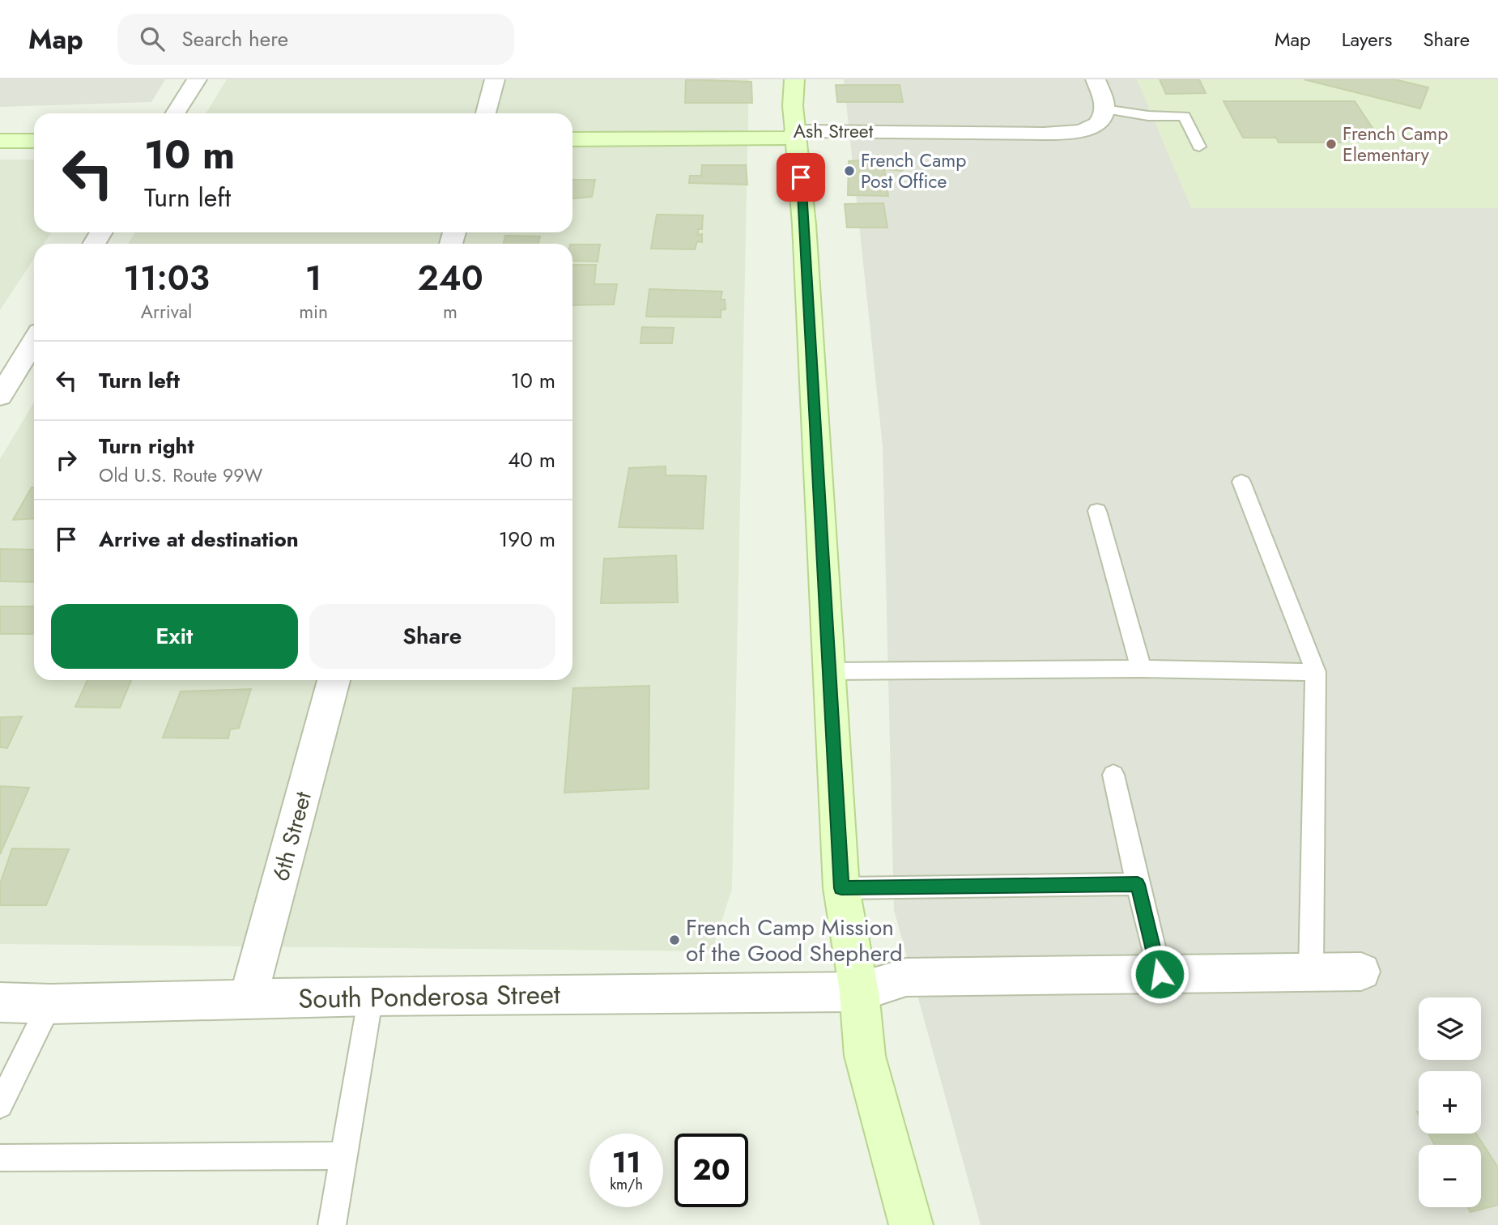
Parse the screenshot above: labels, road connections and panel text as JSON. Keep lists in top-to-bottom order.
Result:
{
  "streets": {
    "main road": ["Ash Street"],
    "street": ["6th Street", "South Ponderosa Street"]
  },
  "crossings": [
    ["6th Street", "South Ponderosa Street"]
  ],
  "places": ["French Camp Elementary", "French Camp Post Office", "French Camp Mission of the Good Shepherd"],
  "page": {
    "header": "Map",
    "search": "Search here",
    "nav": ["Map", "Layers", "Share"],
    "turn": ["10 m", "Turn left"],
    "eta": [
      "11:03",
      "Arrival",
      "1",
      "min",
      "240",
      "m"
    ],
    "list": [
      {
        "name": "Turn left",
        "value": "10 m"
      },
      {
        "name": "Turn right",
        "note": "Old U.S. Route 99W",
        "value": "40 m"
      },
      {
        "name": "Arrive at destination",
        "value": "190 m"
      }
    ],
    "buttons": ["Exit", "Share"],
    "map_buttons": ["+", "−"],
    "speed": "11 km/h",
    "limit": "20"
  }
}
